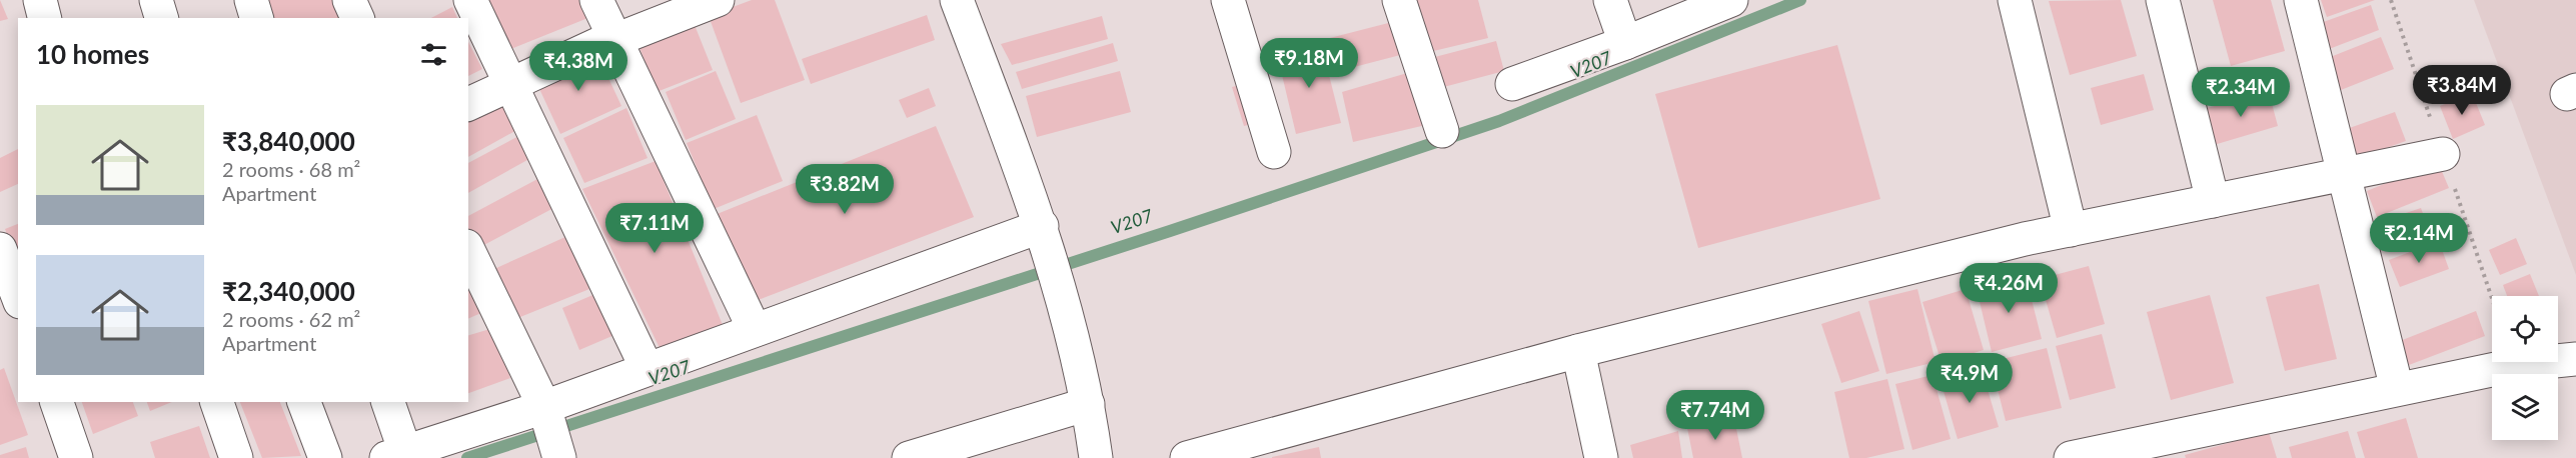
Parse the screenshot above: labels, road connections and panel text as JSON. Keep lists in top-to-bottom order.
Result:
{
  "water": ["V207"],
  "page": {
    "heading": "10 homes",
    "price": [
      "₹9.18M",
      "₹4.38M",
      "₹3.84M",
      "₹2.34M",
      "₹3.82M",
      "₹7.11M",
      "₹2.14M",
      "₹4.26M",
      "₹4.9M",
      "₹7.74M"
    ],
    "list": [
      {
        "name": "₹3,840,000",
        "note": "2 rooms · 68 m² · Apartment"
      },
      {
        "name": "₹2,340,000",
        "note": "2 rooms · 62 m² · Apartment"
      }
    ]
  }
}
